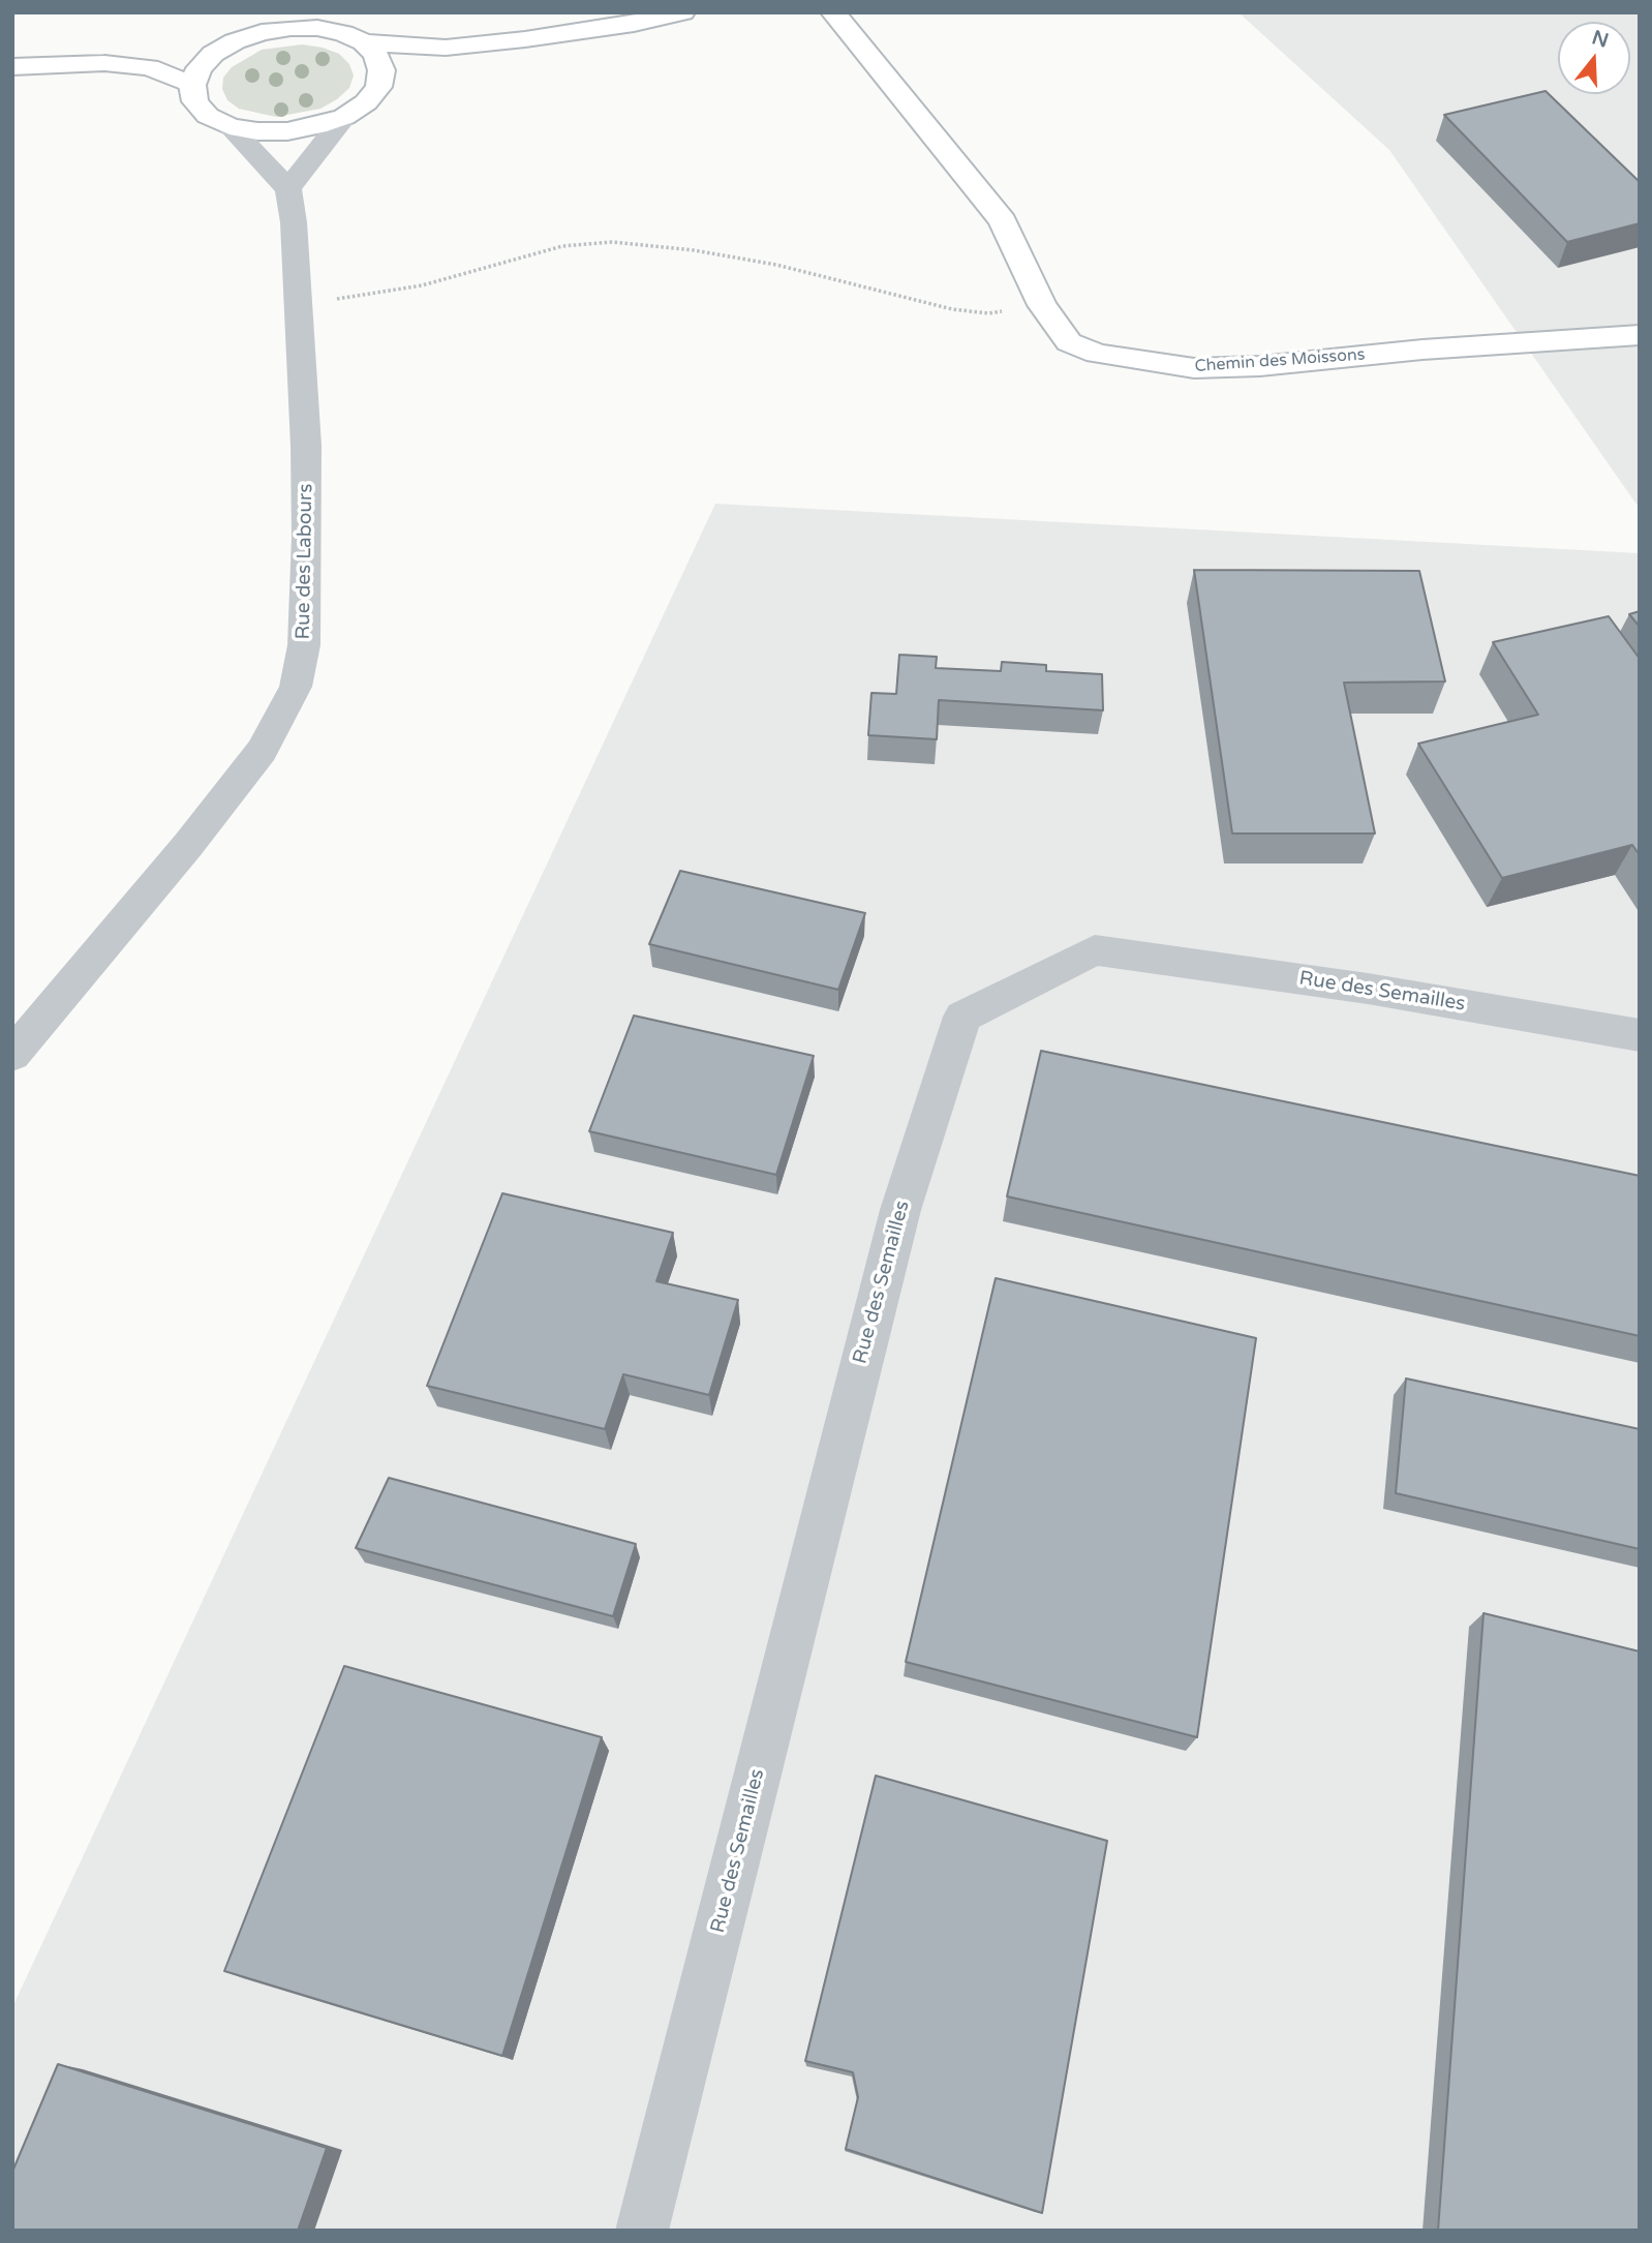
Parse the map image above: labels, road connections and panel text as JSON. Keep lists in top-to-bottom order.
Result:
{
  "streets": {
    "main road": ["Chemin des Moissons"],
    "street": ["Rue des Labours", "Rue des Semailles"]
  },
  "north": "top"
}
